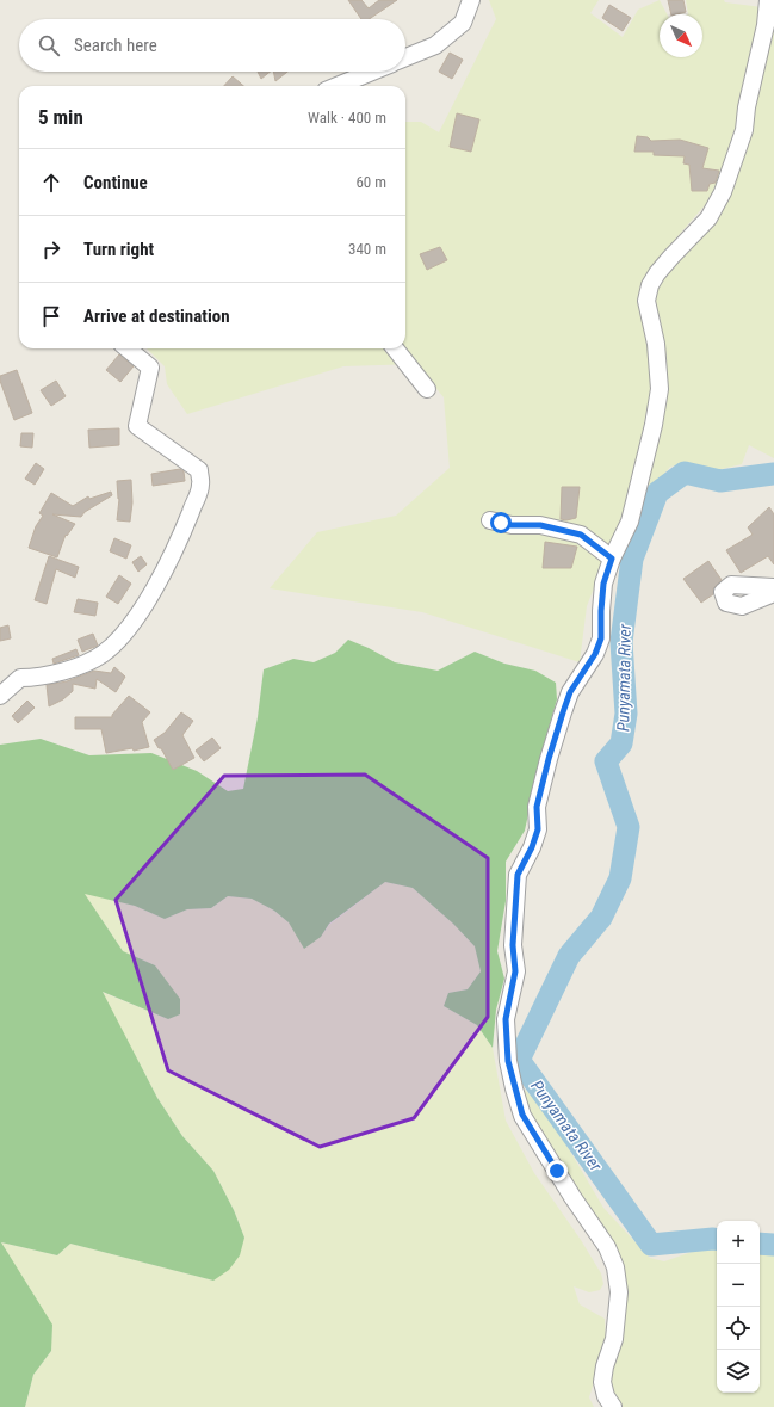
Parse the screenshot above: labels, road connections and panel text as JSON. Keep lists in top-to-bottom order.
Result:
{
  "water": ["Punyamata River"],
  "north": "bottom right",
  "page": {
    "search": "Search here",
    "heading": ["5 min", "Walk · 400 m"],
    "list": [
      ["Continue", "60 m"],
      ["Turn right", "340 m"],
      "Arrive at destination"
    ],
    "map_buttons": ["+", "−"]
  }
}
